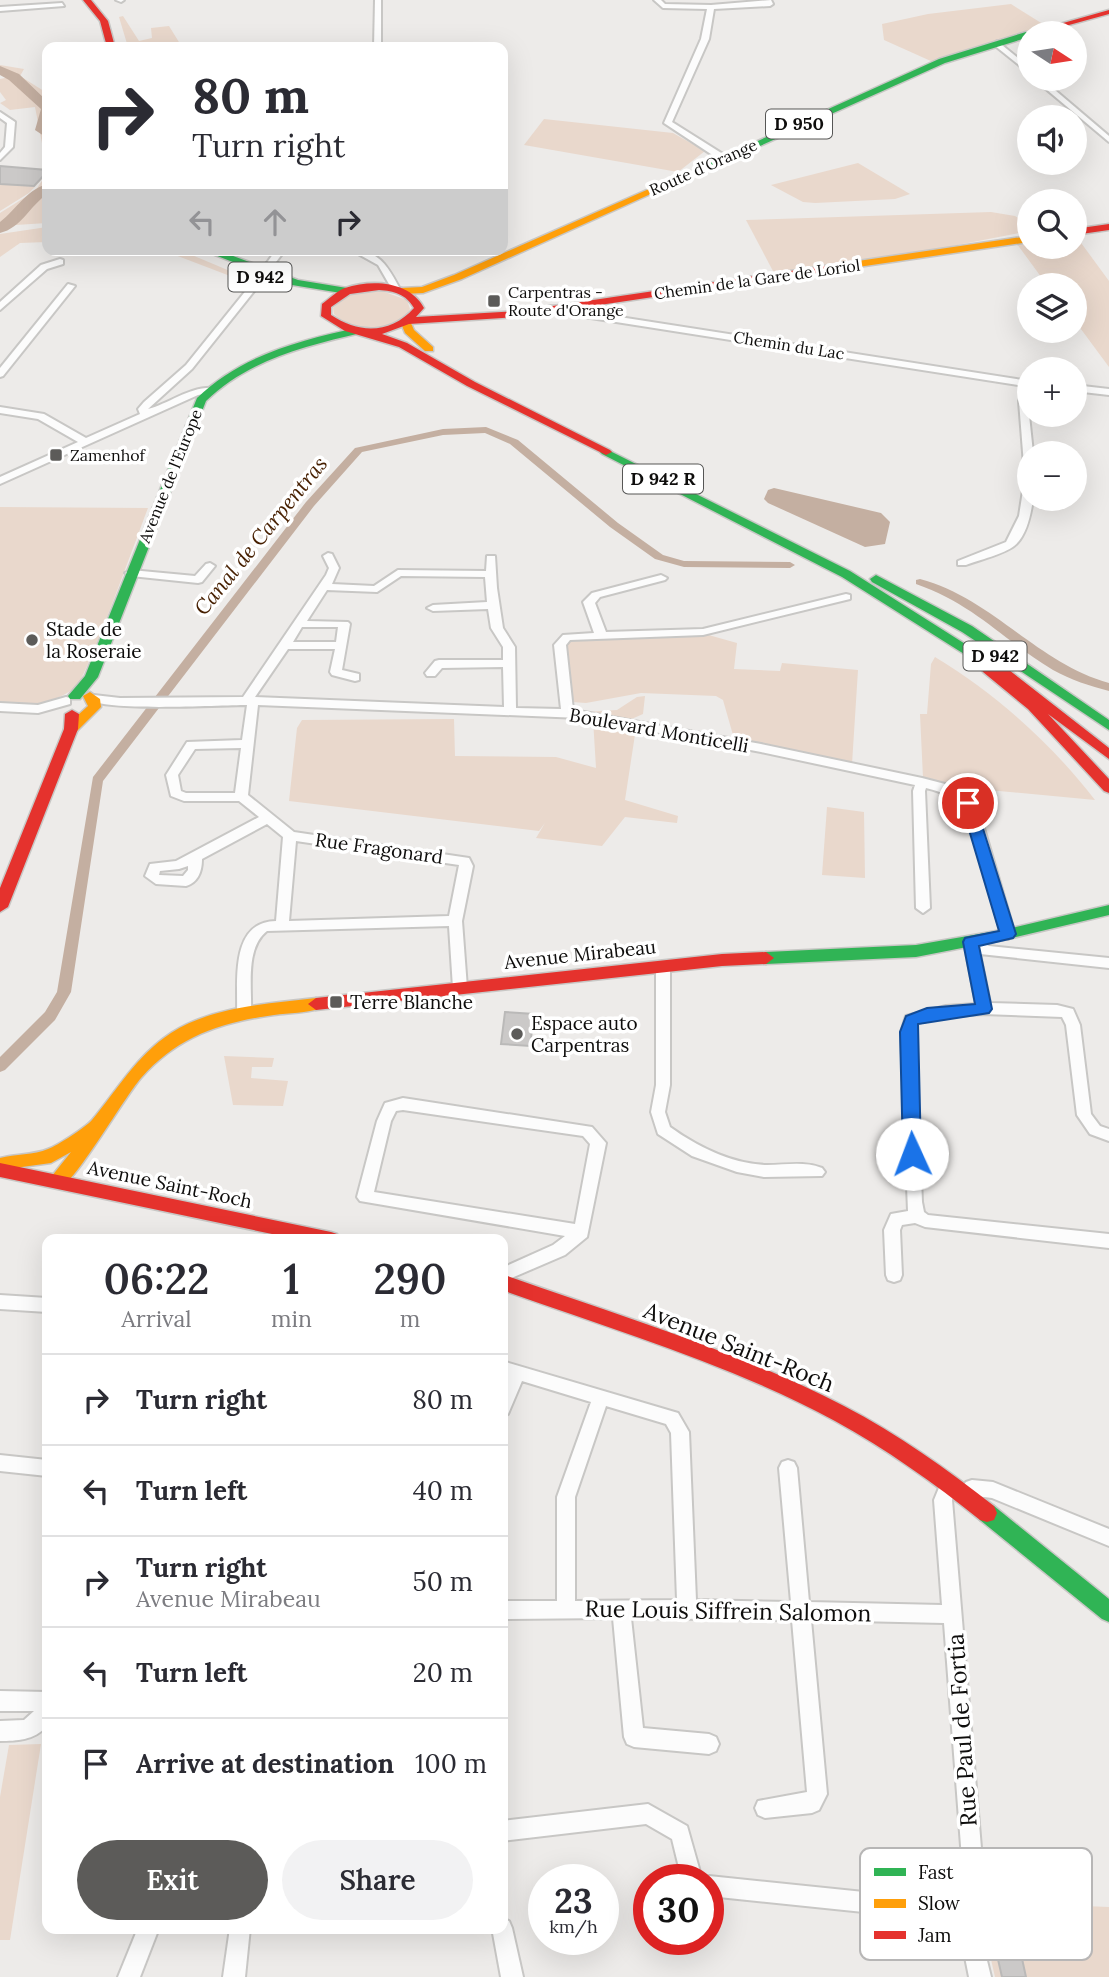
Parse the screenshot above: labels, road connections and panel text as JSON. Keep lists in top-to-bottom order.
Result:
{
  "streets": {
    "main road": [
      "D 950",
      "Route d'Orange",
      "D 942",
      "Chemin de la Gare de Loriol",
      "Avenue de l'Europe",
      "D 942 R",
      "Avenue Mirabeau",
      "Avenue Saint-Roch"
    ],
    "street": [
      "Chemin du Lac",
      "Boulevard Monticelli",
      "Rue Fragonard",
      "Rue Louis Siffrein Salomon",
      "Rue Paul de Fortia"
    ]
  },
  "crossings": [
    ["D 950", "Route d'Orange"],
    ["D 950", "D 942"],
    ["D 950", "Chemin de la Gare de Loriol"],
    ["D 950", "Avenue de l'Europe"],
    ["D 950", "D 942 R"],
    ["Route d'Orange", "D 942"],
    ["Route d'Orange", "Chemin de la Gare de Loriol"],
    ["D 942", "Chemin de la Gare de Loriol"],
    ["Chemin de la Gare de Loriol", "Chemin du Lac"],
    ["Avenue de l'Europe", "D 942 R"],
    ["Avenue de l'Europe", "Boulevard Monticelli"],
    ["Boulevard Monticelli", "Avenue Mirabeau"],
    ["Rue Fragonard", "Avenue Mirabeau"],
    ["Avenue Mirabeau", "Avenue Saint-Roch"],
    ["Avenue Saint-Roch", "Rue Paul de Fortia"],
    ["Rue Louis Siffrein Salomon", "Rue Paul de Fortia"]
  ],
  "water": ["Canal de Carpentras"],
  "places": {
    "transit": ["Carpentras - Route d'Orange", "Zamenhof", "Terre Blanche"],
    "other": ["Stade de la Roseraie", "Espace auto Carpentras"]
  },
  "legend": ["Fast", "Slow", "Jam"],
  "north": "right",
  "page": {
    "map_buttons": ["+", "−"],
    "turn": ["80 m", "Turn right"],
    "eta": [
      "06:22",
      "Arrival",
      "1",
      "min",
      "290",
      "m"
    ],
    "list": [
      {
        "name": "Turn right",
        "value": "80 m"
      },
      {
        "name": "Turn left",
        "value": "40 m"
      },
      {
        "name": "Turn right",
        "note": "Avenue Mirabeau",
        "value": "50 m"
      },
      {
        "name": "Turn left",
        "value": "20 m"
      },
      {
        "name": "Arrive at destination",
        "value": "100 m"
      }
    ],
    "buttons": ["Exit", "Share"],
    "speed": "23 km/h",
    "limit": "30"
  }
}
